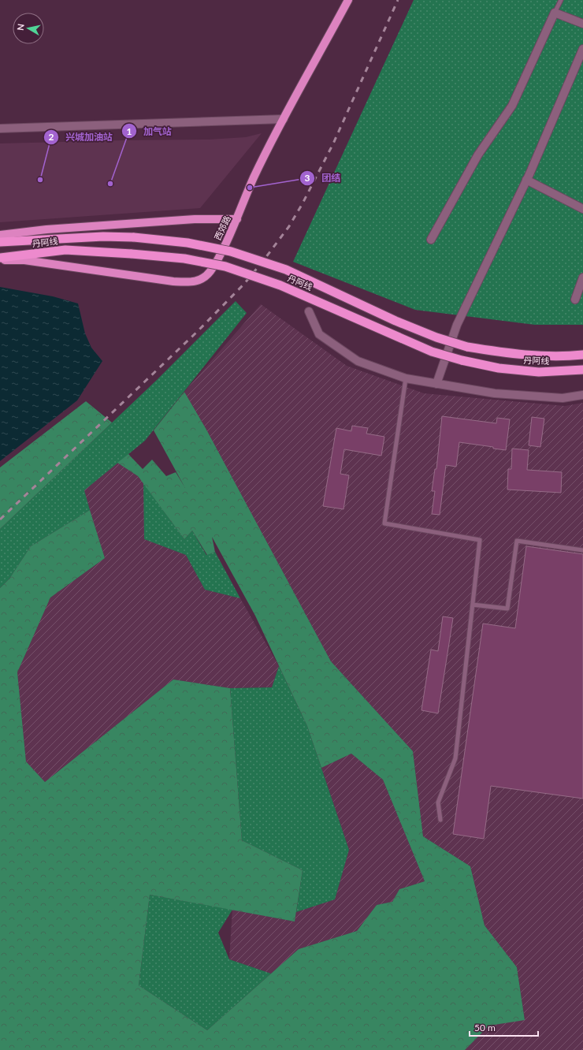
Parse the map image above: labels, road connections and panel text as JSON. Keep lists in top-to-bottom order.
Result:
{
  "streets": {
    "highway": ["丹阿线"],
    "main road": ["西郊路"]
  },
  "crossings": [
    ["西郊路", "丹阿线"]
  ],
  "places": ["兴城加油站", "加气站", "团结"],
  "scale_bar": "50 m",
  "north": "left"
}
